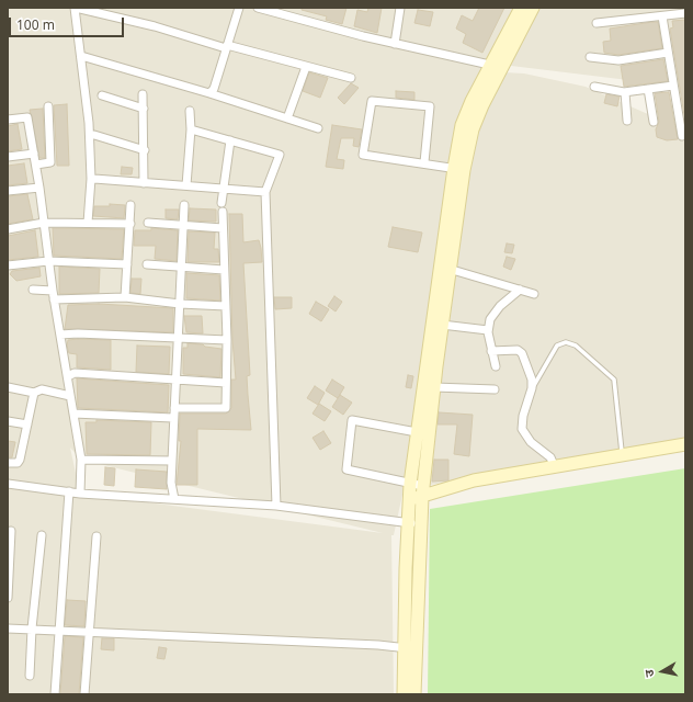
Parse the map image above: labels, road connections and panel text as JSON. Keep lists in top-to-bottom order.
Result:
{
  "scale_bar": "100 m",
  "north": "left"
}
